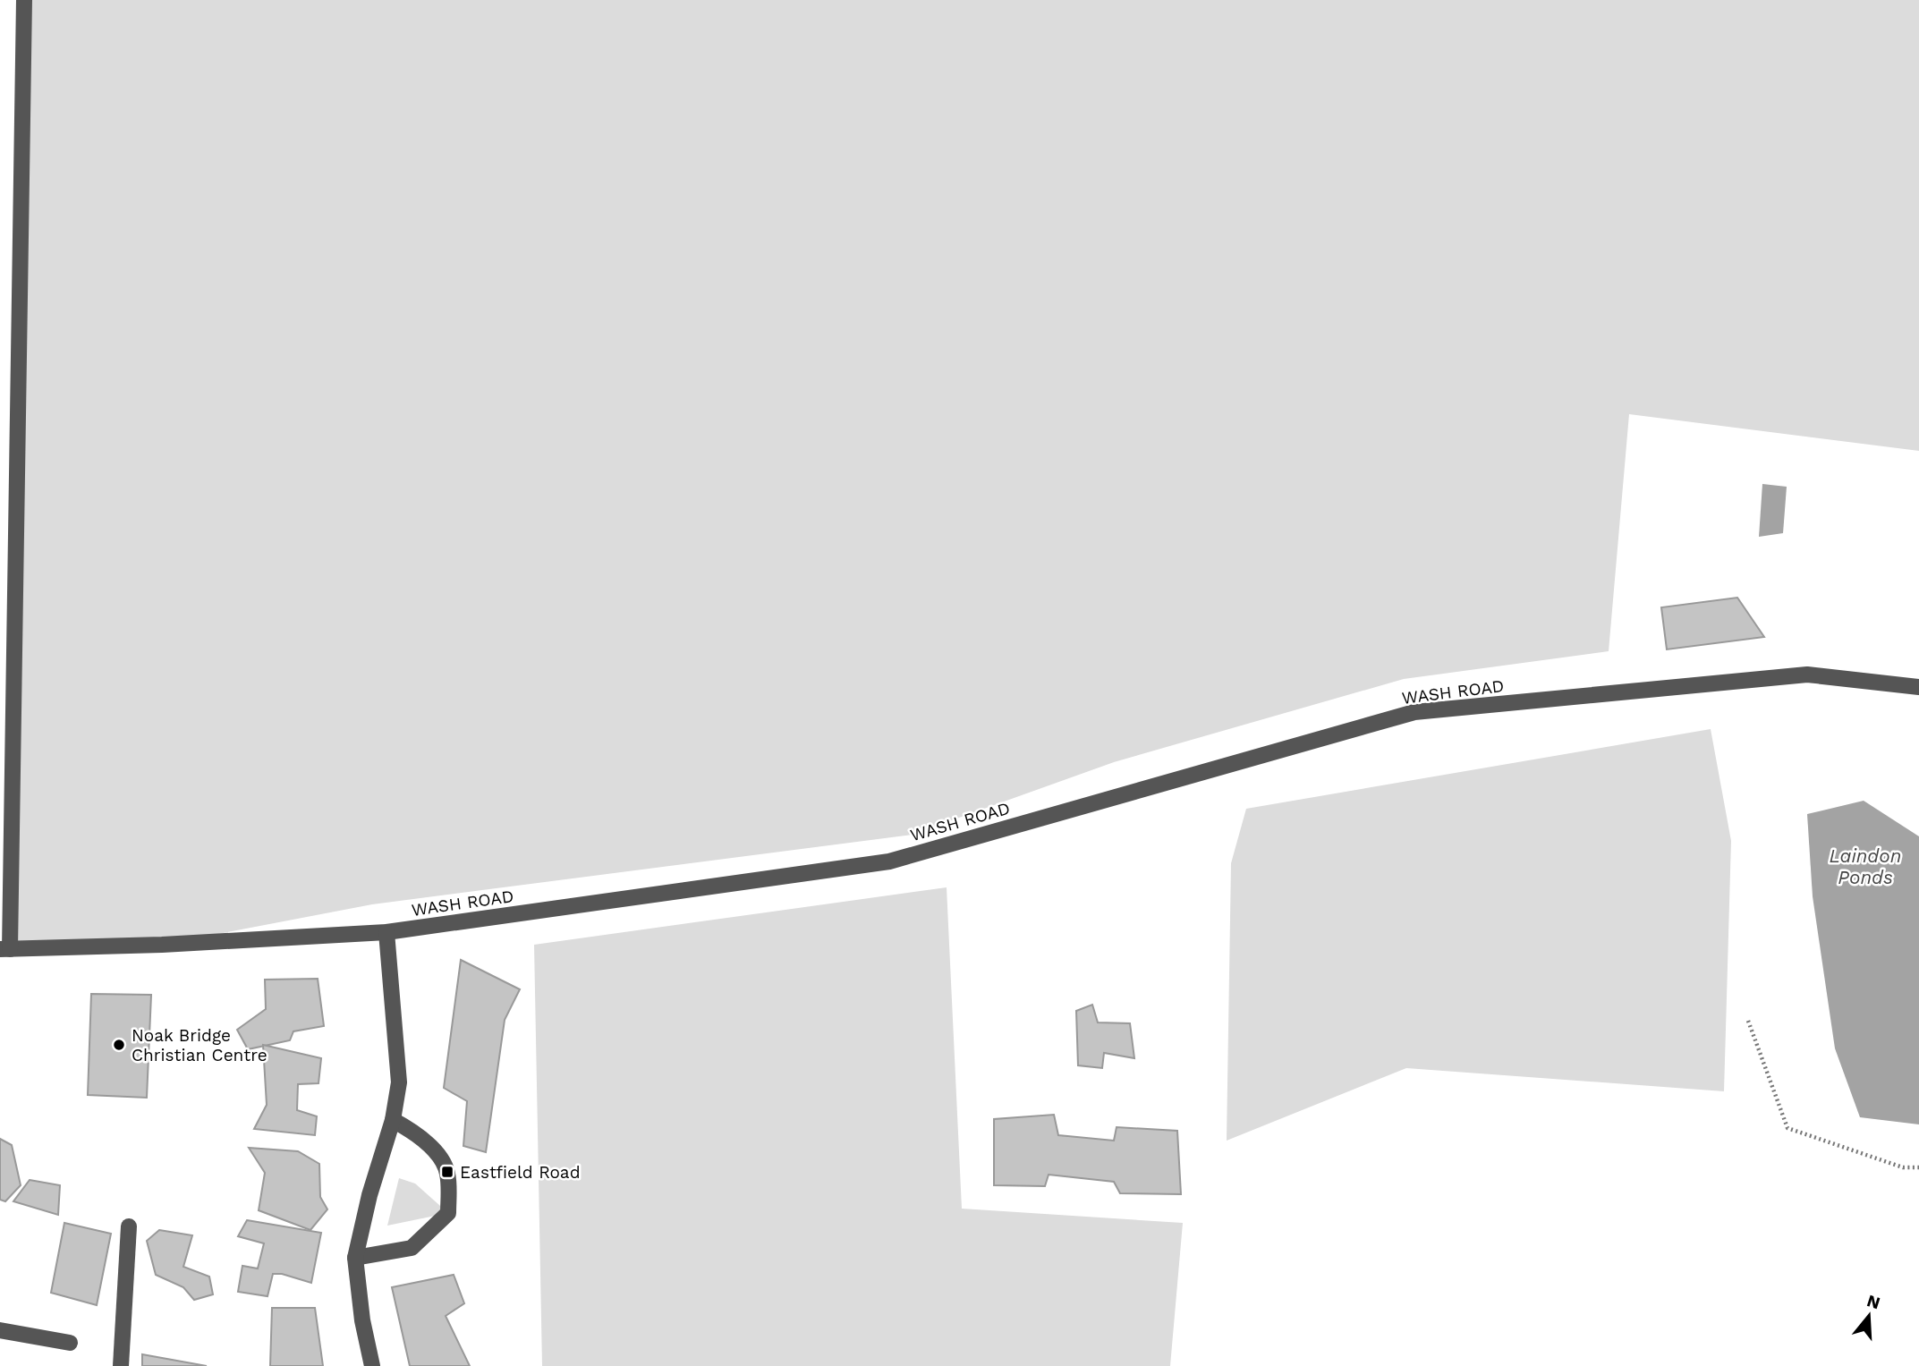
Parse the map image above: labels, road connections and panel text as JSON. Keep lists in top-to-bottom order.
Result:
{
  "streets": {
    "street": ["WASH ROAD"]
  },
  "water": ["Laindon Ponds"],
  "places": {
    "other": ["Noak Bridge Christian Centre"],
    "transit": ["Eastfield Road"]
  },
  "north": "top"
}
